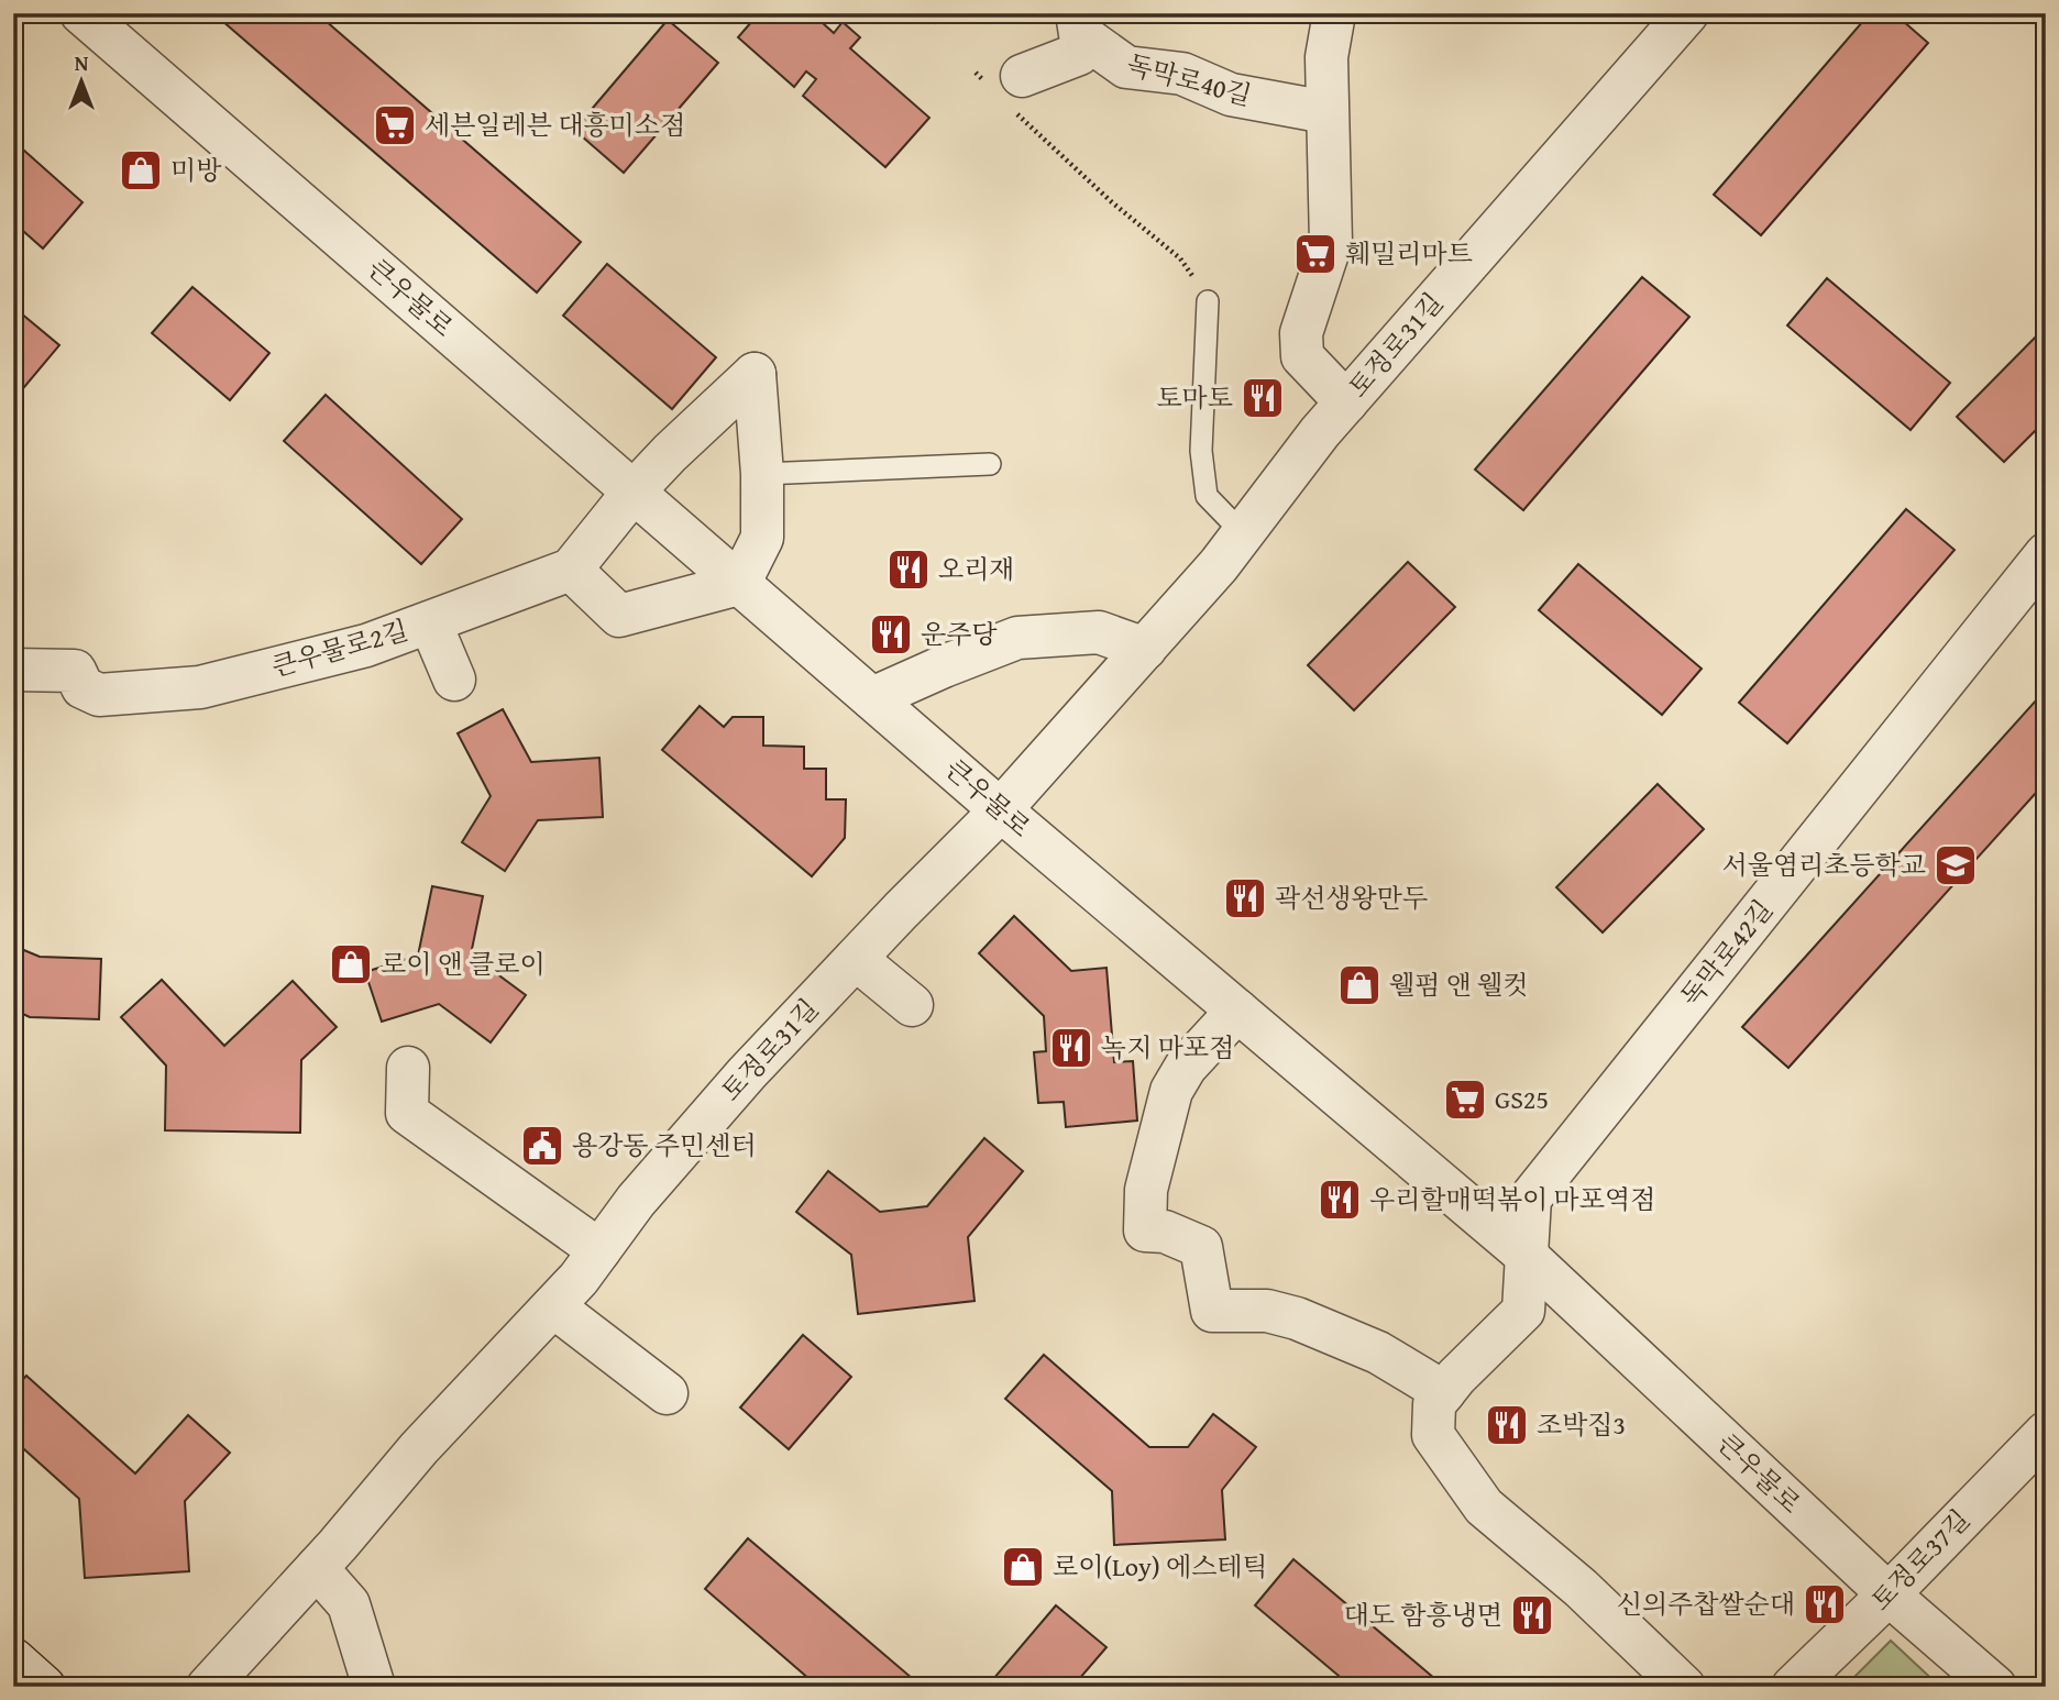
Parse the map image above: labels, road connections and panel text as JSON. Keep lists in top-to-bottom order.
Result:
{
  "streets": {
    "street": [
      "독막로40길",
      "큰우물로",
      "토정로31길",
      "큰우물로2길",
      "독막로42길",
      "토정로37길"
    ]
  },
  "crossings": [
    ["큰우물로", "토정로31길"],
    ["큰우물로", "독막로42길"],
    ["큰우물로", "토정로37길"]
  ],
  "places": {
    "supermarket": ["세븐일레븐 대흥미소점", "훼밀리마트", "GS25"],
    "shop": [
      "미방",
      "로이 앤 클로이",
      "웰펌 앤 웰컷",
      "로이(Loy) 에스테틱"
    ],
    "restaurant": [
      "토마토",
      "오리재",
      "운주당",
      "곽선생왕만두",
      "녹지 마포점",
      "우리할매떡볶이 마포역점",
      "조박집3",
      "신의주찹쌀순대",
      "대도 함흥냉면"
    ],
    "school or university": ["서울염리초등학교"],
    "public building": ["용강동 주민센터"]
  },
  "north": "top"
}
